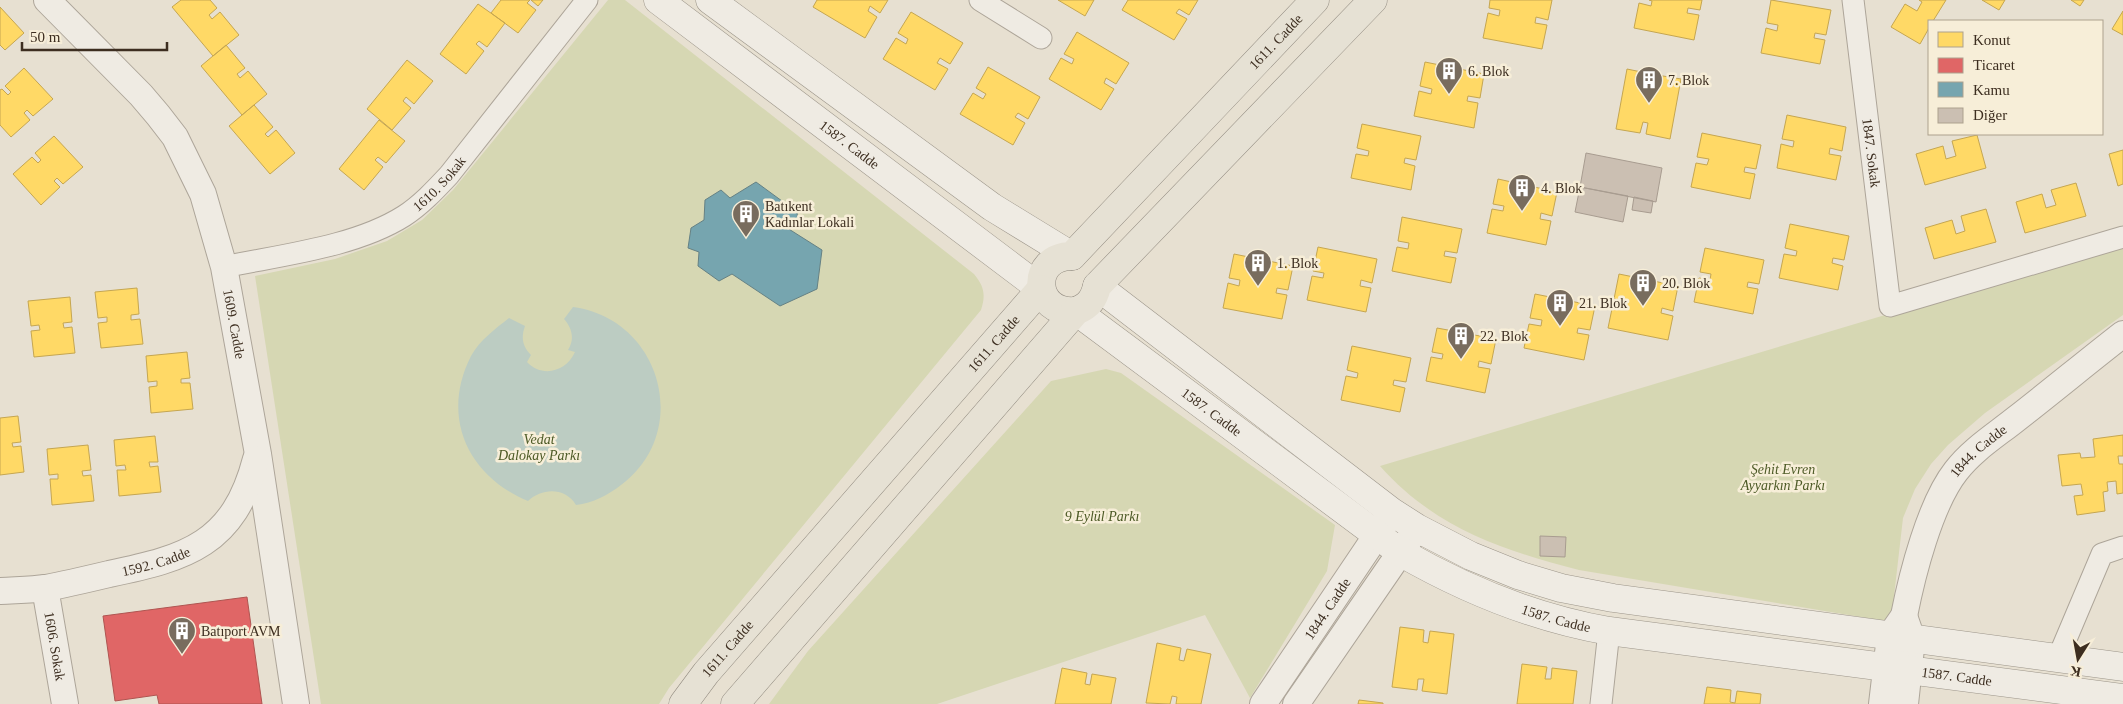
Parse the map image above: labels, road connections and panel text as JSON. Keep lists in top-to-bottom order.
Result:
{
  "streets": {
    "main road": ["1611. Cadde", "1587. Cadde"],
    "street": [
      "1847. Sokak",
      "1610. Sokak",
      "1609. Cadde",
      "1844. Cadde",
      "1592. Cadde",
      "1606. Sokak"
    ]
  },
  "crossings": [
    ["1611. Cadde", "1587. Cadde"],
    ["1587. Cadde", "1844. Cadde"],
    ["1610. Sokak", "1609. Cadde"],
    ["1609. Cadde", "1592. Cadde"],
    ["1592. Cadde", "1606. Sokak"]
  ],
  "parks": ["Vedat Dalokay Parkı", "Şehit Evren Ayyarkın Parkı", "9 Eylül Parkı"],
  "places": {
    "building": [
      "6. Blok",
      "7. Blok",
      "4. Blok",
      "Batıkent Kadınlar Lokali",
      "1. Blok",
      "20. Blok",
      "21. Blok",
      "22. Blok",
      "Batıport AVM"
    ]
  },
  "legend": [
    "Konut",
    "Ticaret",
    "Kamu",
    "Diğer"
  ],
  "scale_bar": "50 m",
  "north": "bottom"
}
